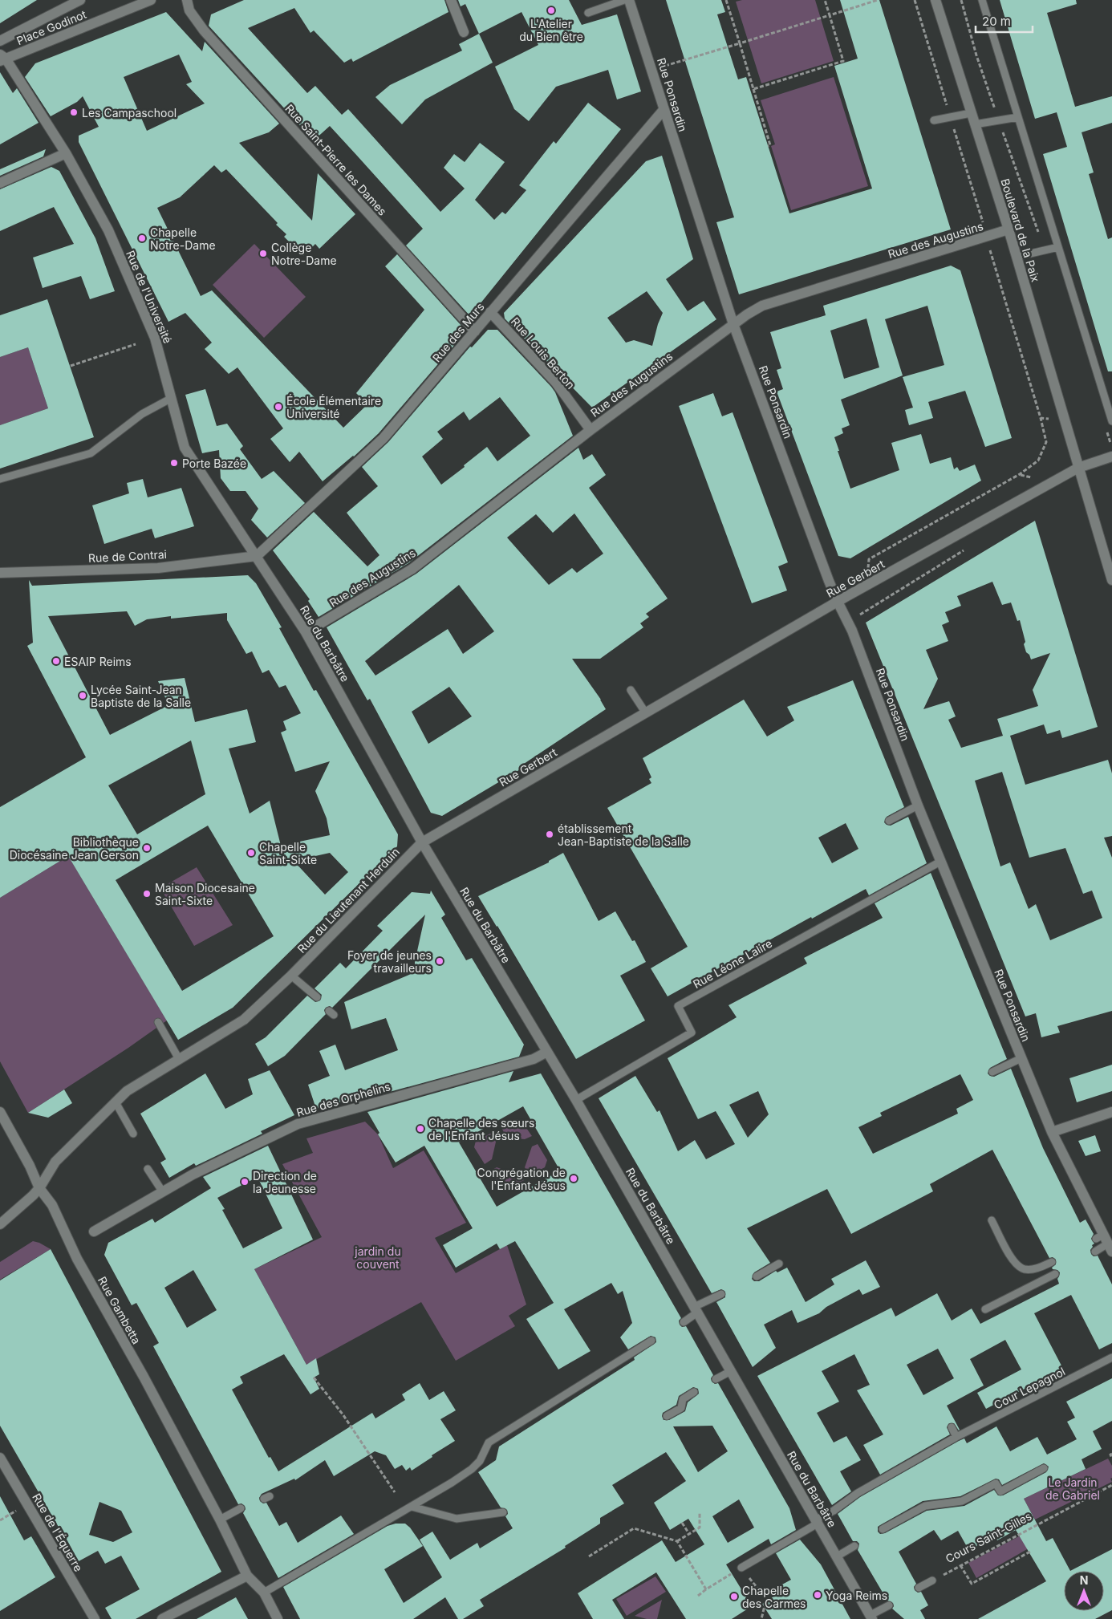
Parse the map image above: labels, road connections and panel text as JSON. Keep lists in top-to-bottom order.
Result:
{
  "streets": {
    "street": [
      "Place Godinot",
      "Rue Ponsardin",
      "Rue Saint-Pierre les Dames",
      "Boulevard de la Paix",
      "Rue des Augustins",
      "Rue de l'Université",
      "Rue des Murs",
      "Rue Louis Berton",
      "Rue de Contrai",
      "Rue Gerbert",
      "Rue du Barbâtre",
      "Rue du Lieutenant Herduin",
      "Rue des Orphelins",
      "Rue Gambetta",
      "Rue de l'Équerre"
    ],
    "lane": ["Rue Léone Lalire", "Cour Lepagnol"],
    "path": ["Cours Saint-Gilles"]
  },
  "crossings": [
    ["Place Godinot", "Rue de l'Université"],
    ["Rue Ponsardin", "Rue des Augustins"],
    ["Rue Ponsardin", "Rue des Murs"],
    ["Rue Ponsardin", "Rue Gerbert"],
    ["Rue Ponsardin", "Rue Léone Lalire"],
    ["Rue Saint-Pierre les Dames", "Rue des Murs"],
    ["Boulevard de la Paix", "Rue des Augustins"],
    ["Boulevard de la Paix", "Rue Gerbert"],
    ["Rue des Augustins", "Rue Louis Berton"],
    ["Rue des Augustins", "Rue du Barbâtre"],
    ["Rue de l'Université", "Rue des Murs"],
    ["Rue de l'Université", "Rue de Contrai"],
    ["Rue de l'Université", "Rue du Barbâtre"],
    ["Rue des Murs", "Rue Louis Berton"],
    ["Rue des Murs", "Rue de Contrai"],
    ["Rue des Murs", "Rue du Barbâtre"],
    ["Rue de Contrai", "Rue du Barbâtre"],
    ["Rue Gerbert", "Rue du Barbâtre"],
    ["Rue Gerbert", "Rue du Lieutenant Herduin"],
    ["Rue du Barbâtre", "Rue du Lieutenant Herduin"],
    ["Rue du Barbâtre", "Rue Léone Lalire"],
    ["Rue du Barbâtre", "Rue des Orphelins"],
    ["Rue du Barbâtre", "Cour Lepagnol"],
    ["Rue du Lieutenant Herduin", "Rue Gambetta"]
  ],
  "parks": ["jardin du couvent", "Le Jardin de Gabriel"],
  "places": [
    "L'Atelier du Bien être",
    "Les Campaschool",
    "Chapelle Notre-Dame",
    "Collège Notre-Dame",
    "École Élémentaire Université",
    "Porte Bazée",
    "ESAIP Reims",
    "Lycée Saint-Jean Baptiste de la Salle",
    "établissement Jean-Baptiste de la Salle",
    "Bibliothèque Diocésaine Jean Gerson",
    "Chapelle Saint-Sixte",
    "Maison Diocesaine Saint-Sixte",
    "Foyer de jeunes travailleurs",
    "Chapelle des sœurs de l'Enfant Jésus",
    "Congrégation de l'Enfant Jésus",
    "Direction de la Jeunesse",
    "Yoga Reims",
    "Chapelle des Carmes"
  ],
  "scale_bar": "20 m",
  "north": "top"
}
